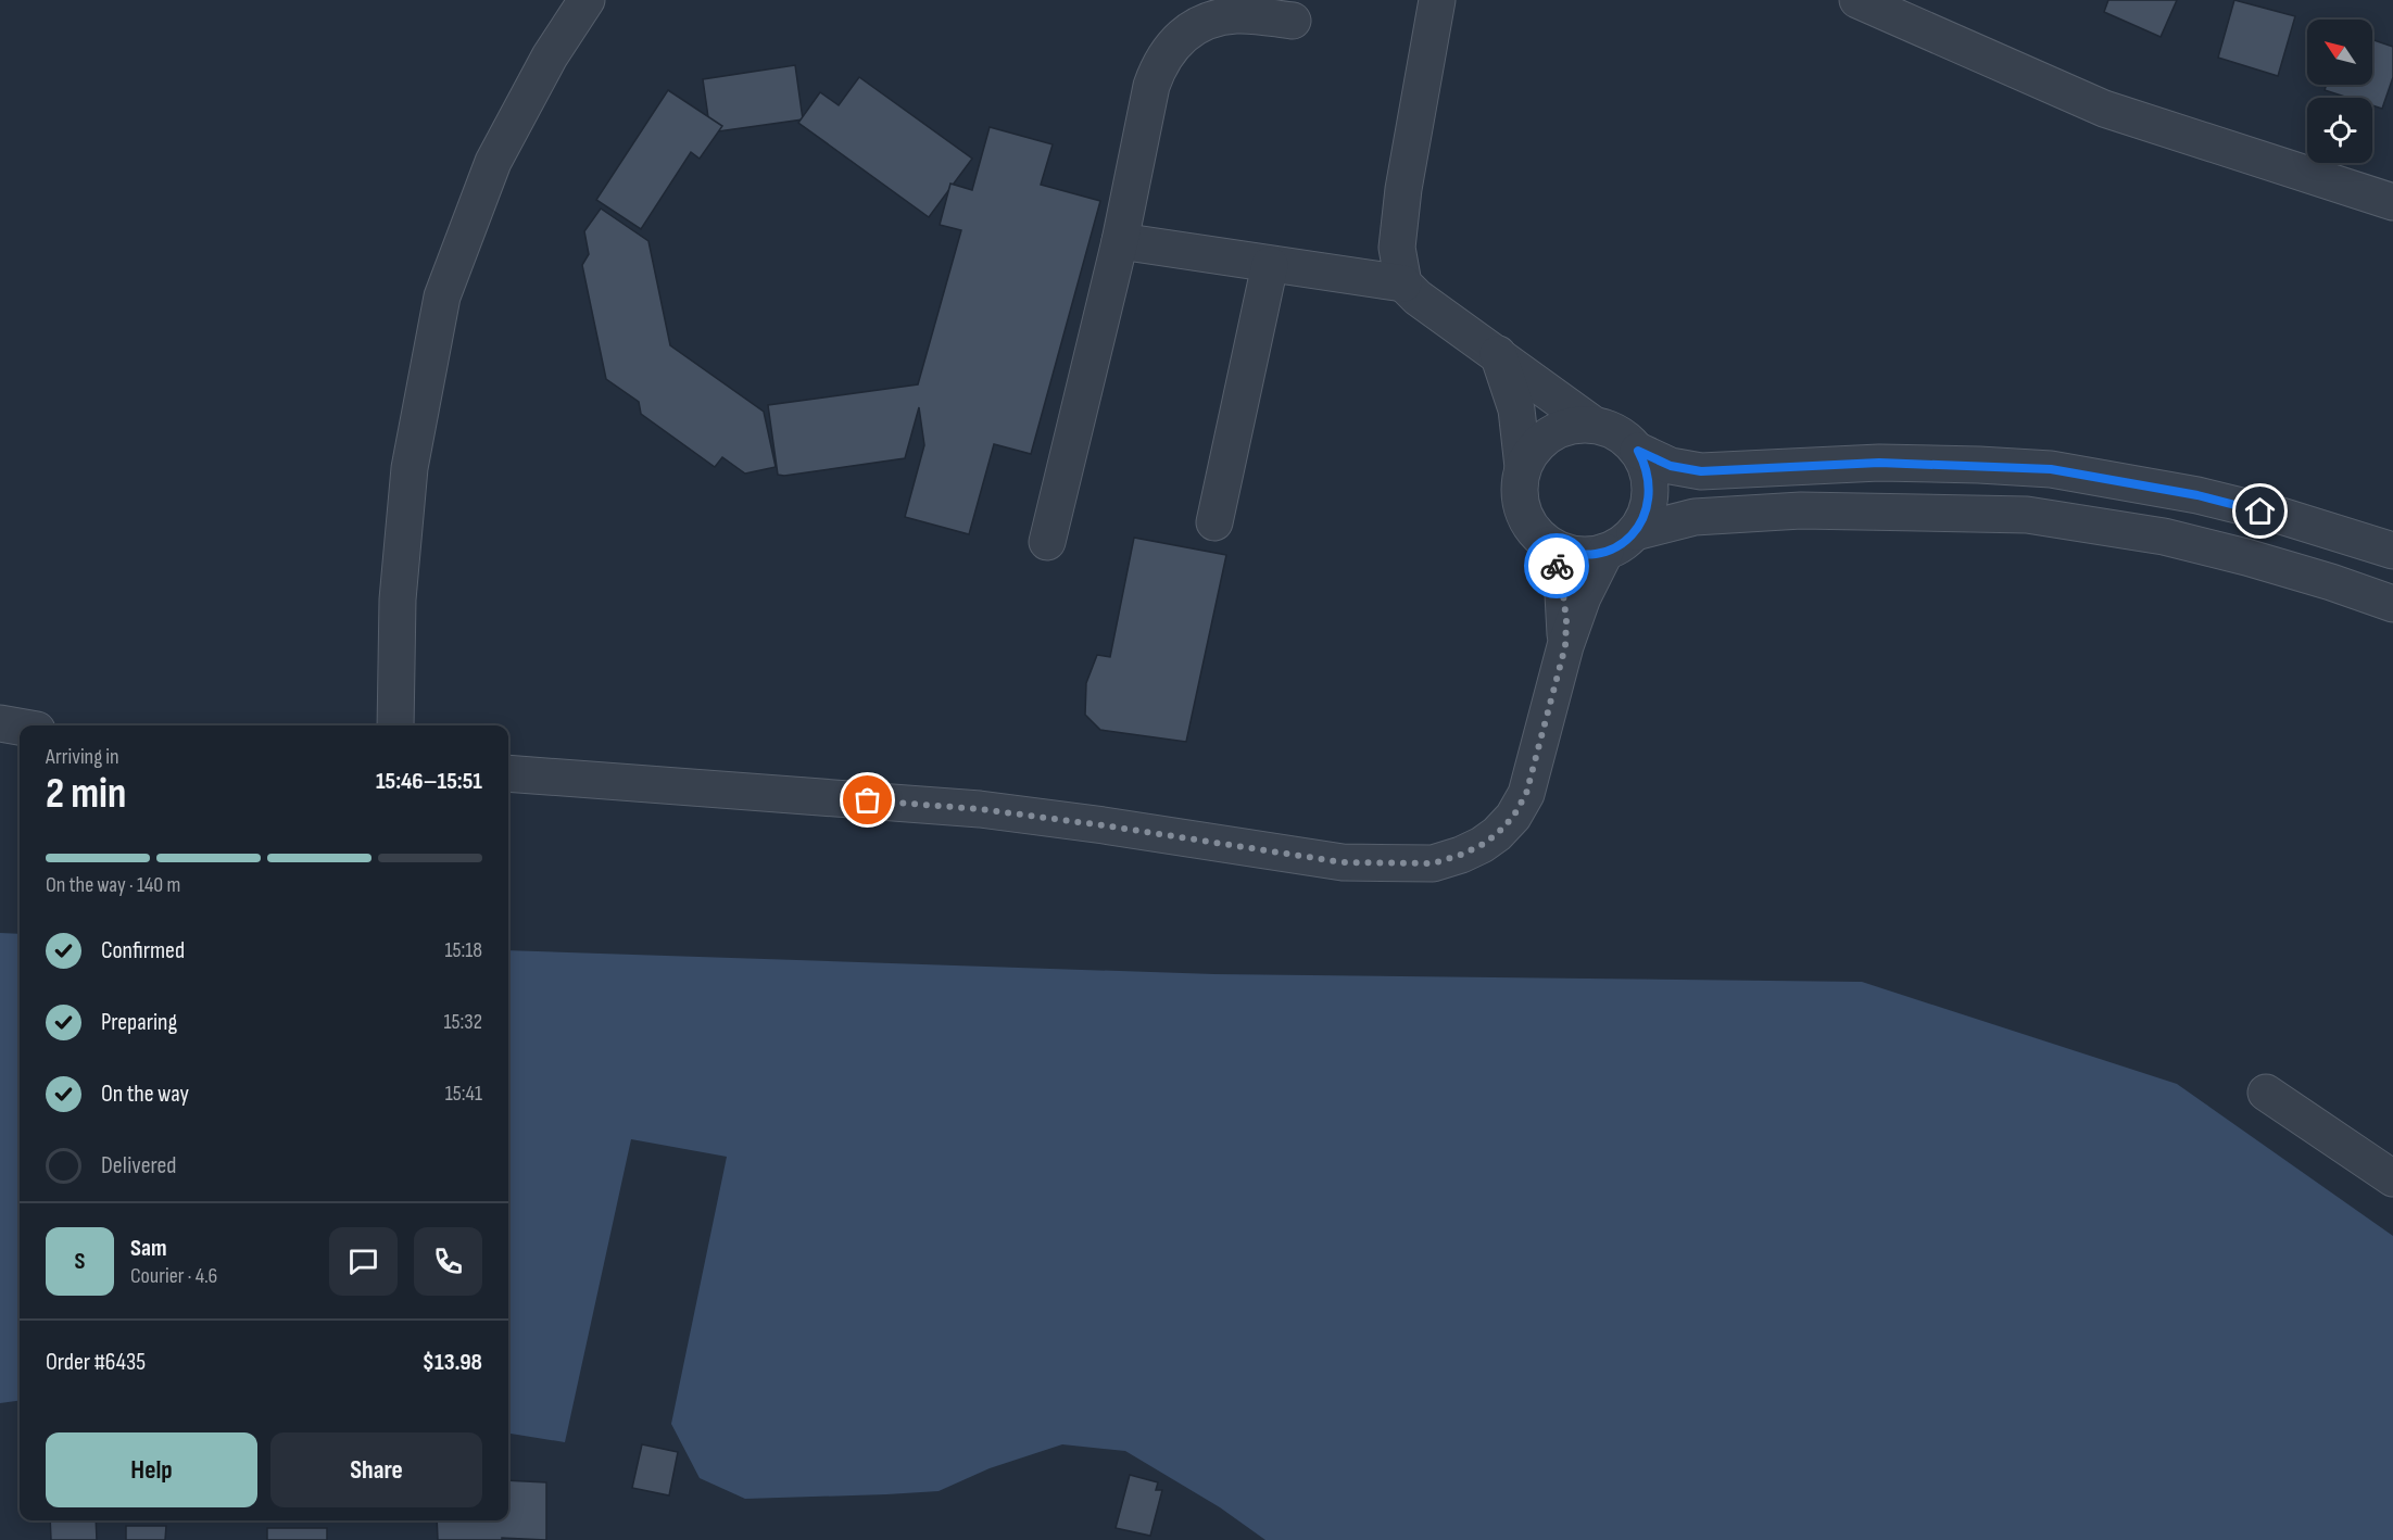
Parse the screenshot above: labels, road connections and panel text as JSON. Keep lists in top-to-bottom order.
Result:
{
  "north": "top left",
  "page": {
    "heading": ["2 min", "Arriving in", "15:46–15:51"],
    "panel": [
      "Sam",
      "Courier · 4.6",
      "Order #6435",
      "$13.98"
    ],
    "bar": "On the way · 140 m",
    "list": [
      ["Confirmed", "15:18"],
      ["Preparing", "15:32"],
      ["On the way", "15:41"],
      "Delivered"
    ],
    "round": "S",
    "buttons": ["Help", "Share"]
  }
}
